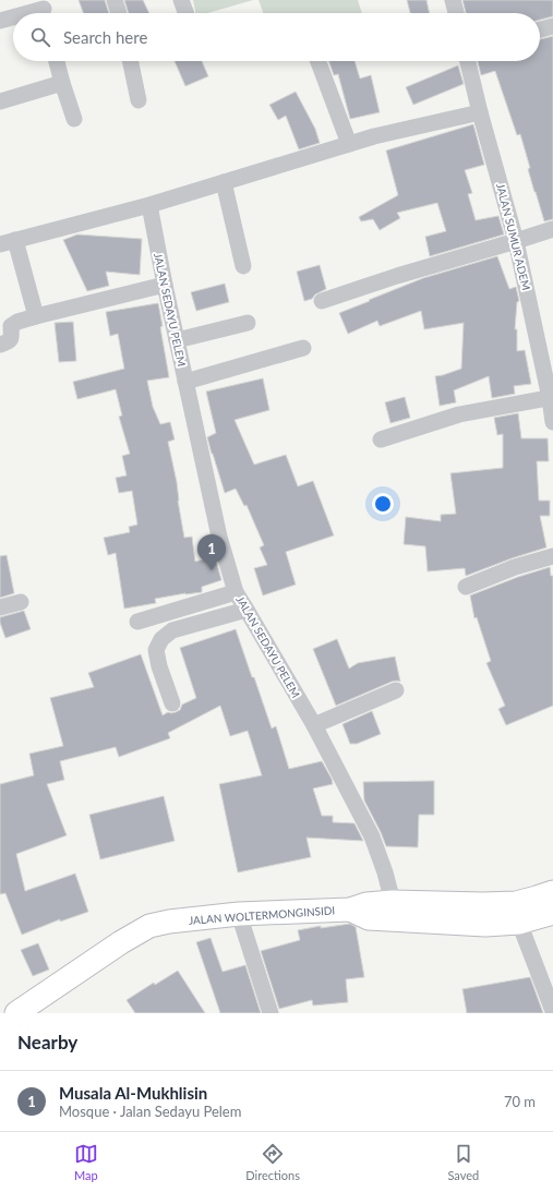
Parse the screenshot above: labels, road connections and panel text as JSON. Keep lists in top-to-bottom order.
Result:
{
  "streets": {
    "main road": ["JALAN WOLTERMONGINSIDI"],
    "street": ["JALAN SUMUR ADEM", "JALAN SEDAYU PELEM"]
  },
  "crossings": [
    ["JALAN SEDAYU PELEM", "JALAN WOLTERMONGINSIDI"]
  ],
  "page": {
    "search": "Search here",
    "pins": "1",
    "heading": "Nearby",
    "list": [
      {
        "mark": "1",
        "name": "Musala Al-Mukhlisin",
        "note": "Mosque · Jalan Sedayu Pelem",
        "value": "70 m"
      }
    ],
    "nav": ["Map", "Directions", "Saved"]
  }
}
